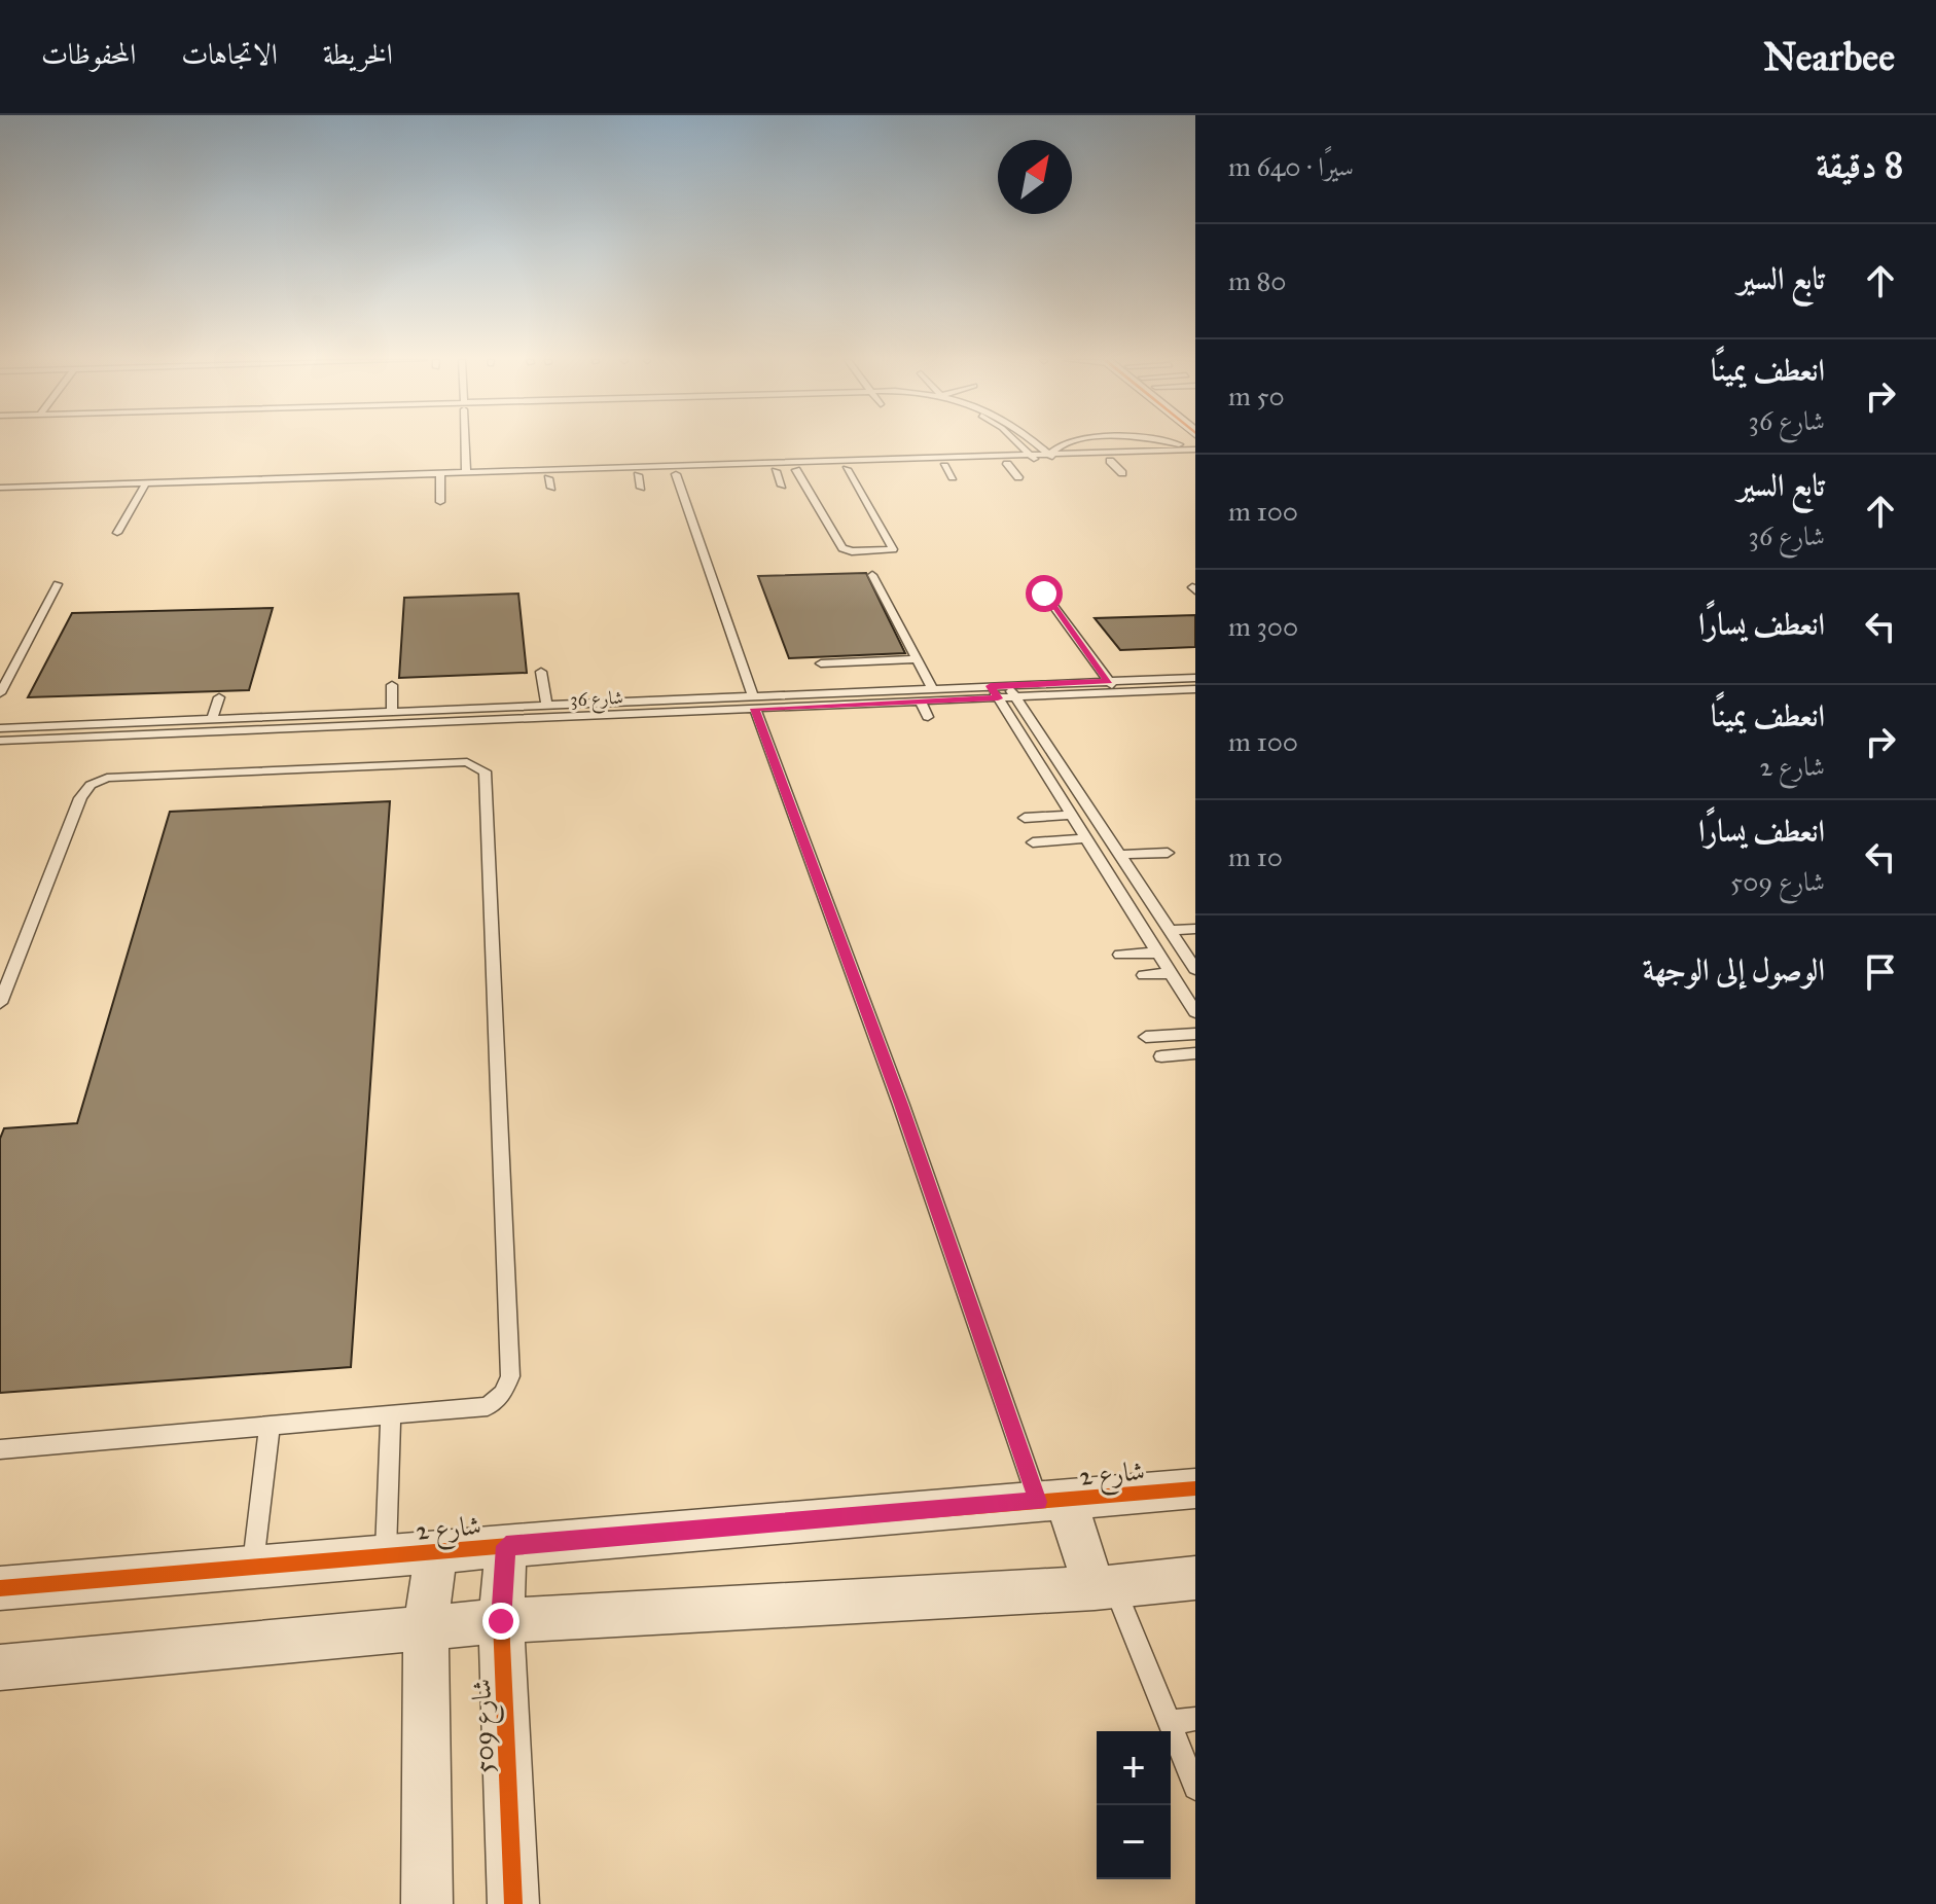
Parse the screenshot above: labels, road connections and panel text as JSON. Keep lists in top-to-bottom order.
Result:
{
  "streets": {
    "street": ["شارع 2", "شارع 509"],
    "lane": ["شارع 36"]
  },
  "crossings": [
    ["شارع 2", "شارع 509"]
  ],
  "north": "top right",
  "page": {
    "header": "Nearbee",
    "nav": ["الخريطة", "الاتجاهات", "المحفوظات"],
    "heading": ["8 دقيقة", "سيرًا · 640 m"],
    "list": [
      ["تابع السير", "80 m"],
      ["انعطف يمينًا", "شارع 36", "50 m"],
      ["تابع السير", "شارع 36", "100 m"],
      ["انعطف يسارًا", "300 m"],
      ["انعطف يمينًا", "شارع 2", "100 m"],
      ["انعطف يسارًا", "شارع 509", "10 m"],
      "الوصول إلى الوجهة"
    ],
    "map_buttons": ["+", "−"]
  }
}
